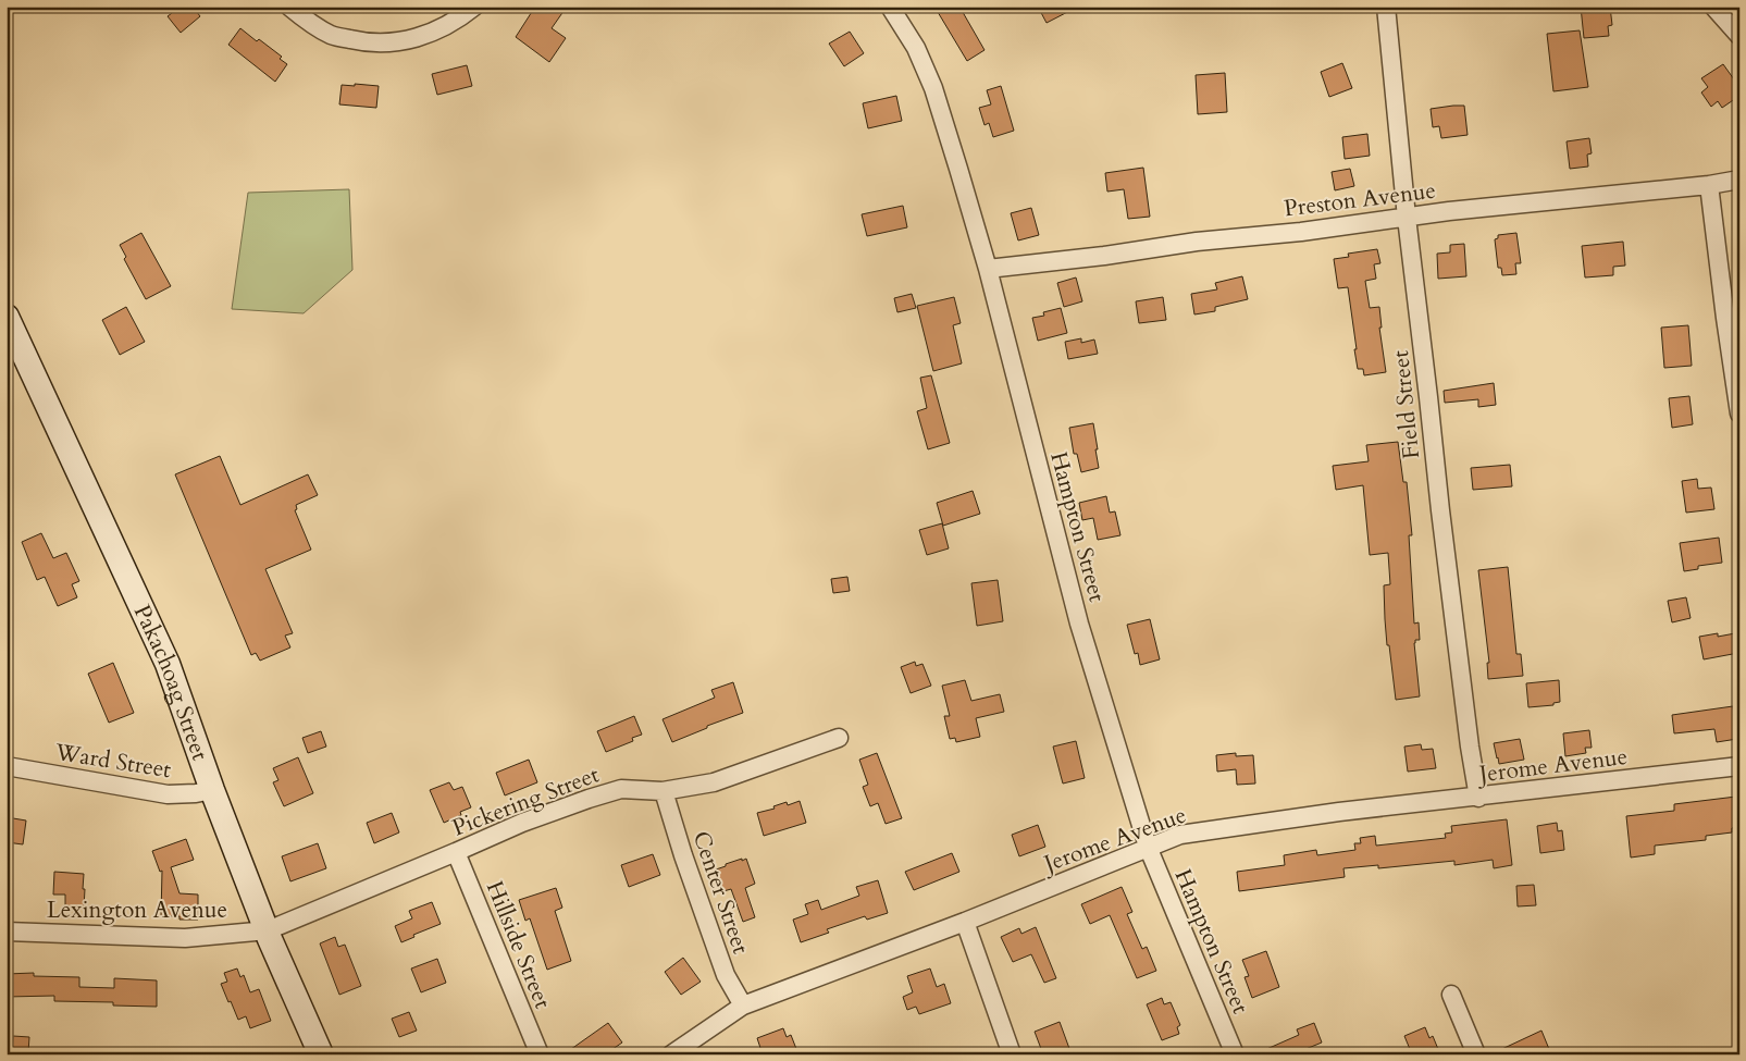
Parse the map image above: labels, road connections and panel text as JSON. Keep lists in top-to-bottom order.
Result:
{
  "streets": {
    "street": [
      "Preston Avenue",
      "Field Street",
      "Hampton Street",
      "Pakachoag Street",
      "Ward Street",
      "Jerome Avenue",
      "Pickering Street",
      "Center Street",
      "Lexington Avenue",
      "Hillside Street"
    ]
  },
  "crossings": [
    ["Preston Avenue", "Field Street"],
    ["Preston Avenue", "Hampton Street"],
    ["Field Street", "Jerome Avenue"],
    ["Hampton Street", "Jerome Avenue"],
    ["Pakachoag Street", "Ward Street"],
    ["Pakachoag Street", "Pickering Street"],
    ["Pakachoag Street", "Lexington Avenue"],
    ["Jerome Avenue", "Center Street"],
    ["Pickering Street", "Center Street"],
    ["Pickering Street", "Lexington Avenue"],
    ["Pickering Street", "Hillside Street"]
  ]
}
